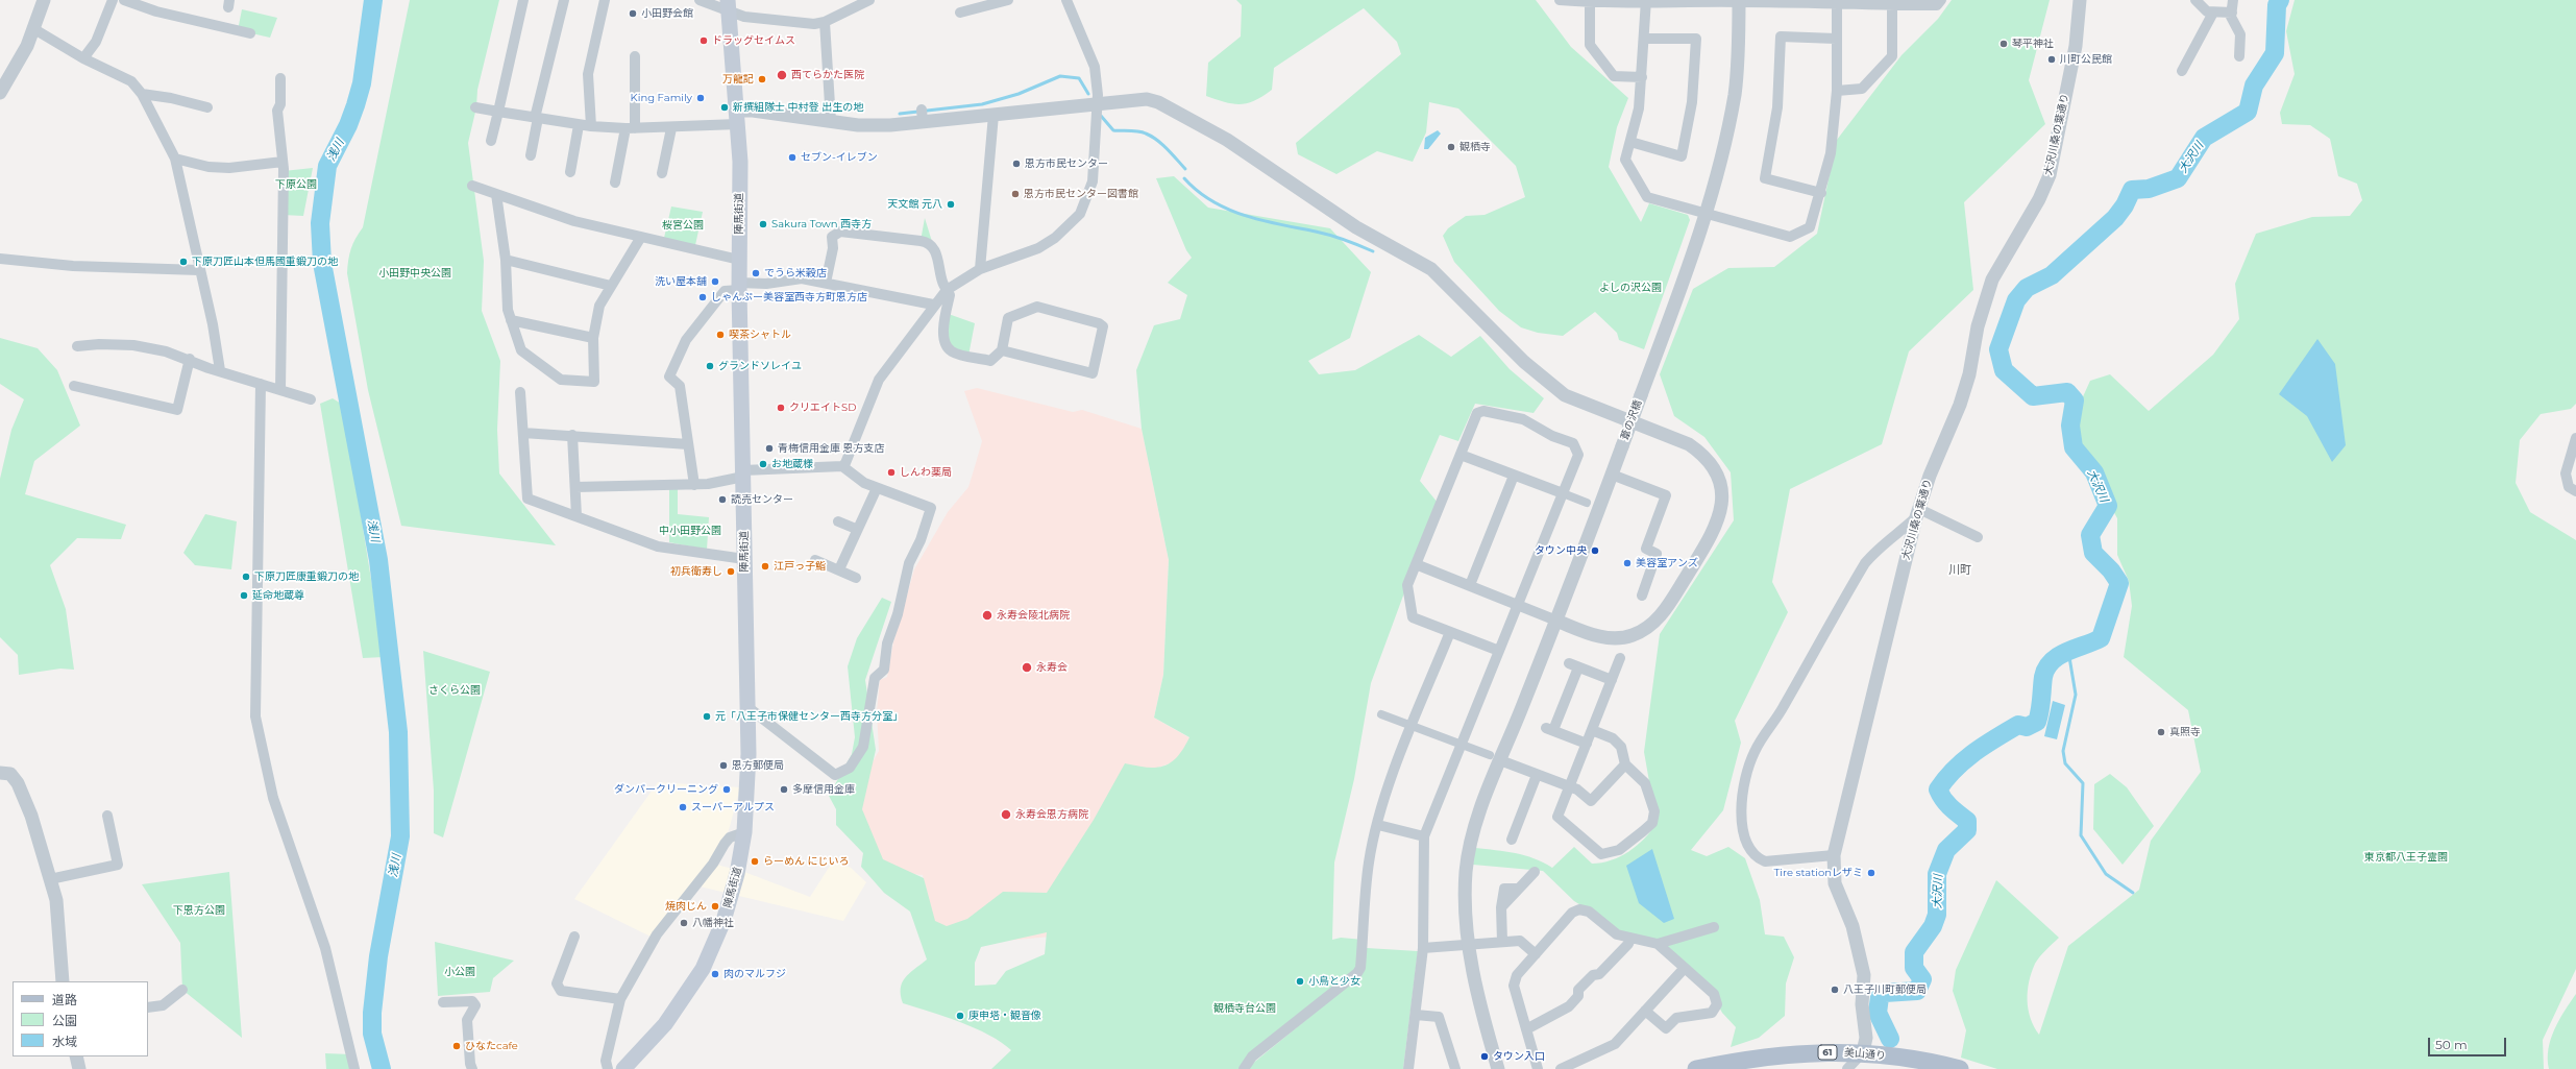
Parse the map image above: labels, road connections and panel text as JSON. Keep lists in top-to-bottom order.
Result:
{
  "streets": {
    "main road": ["陣馬街道", "61", "美山通り"],
    "street": ["大沢川桑の葉通り", "葦の沢橋"]
  },
  "crossings": [
    ["大沢川桑の葉通り", "美山通り"]
  ],
  "districts": ["川町"],
  "water": ["浅川", "大沢川"],
  "parks": [
    "下原公園",
    "桜宮公園",
    "小田野中央公園",
    "よしの沢公園",
    "中小田野公園",
    "さくら公園",
    "東京都八王子霊園",
    "下恩方公園",
    "小公園",
    "観栖寺台公園"
  ],
  "places": [
    "小田野会館",
    "ドラッグセイムス",
    "琴平神社",
    "川町公民館",
    "西てらかた医院",
    "万龍記",
    "King Family",
    "新撰組隊士 中村登 出生の地",
    "観栖寺",
    "セブン-イレブン",
    "恩方市民センター",
    "恩方市民センター図書館",
    "天文館 元八",
    "Sakura Town 西寺方",
    "下原刀匠山本但馬國重鍛刀の地",
    "でうら米穀店",
    "洗い屋本舗",
    "しゃんぷー美容室西寺方町恩方店",
    "喫茶シャトル",
    "グランドソレイユ",
    "クリエイトSD",
    "青梅信用金庫 恩方支店",
    "お地蔵様",
    "しんわ薬局",
    "読売センター",
    "タウン中央",
    "美容室アンズ",
    "江戸っ子鮨",
    "初兵衛寿し",
    "下原刀匠康重鍛刀の地",
    "延命地蔵尊",
    "永寿会陵北病院",
    "永寿会",
    "元「八王子市保健センター西寺方分室」",
    "真照寺",
    "恩方郵便局",
    "ダンパークリーニング",
    "多摩信用金庫",
    "スーパーアルプス",
    "永寿会恩方病院",
    "らーめん にじいろ",
    "Tire stationレザミ",
    "焼肉じん",
    "八幡神社",
    "肉のマルフジ",
    "小鳥と少女",
    "八王子川町郵便局",
    "庚申塔・観音像",
    "ひなたcafe",
    "タウン入口"
  ],
  "legend": ["道路", "公園", "水域"],
  "scale_bar": "50 m"
}
